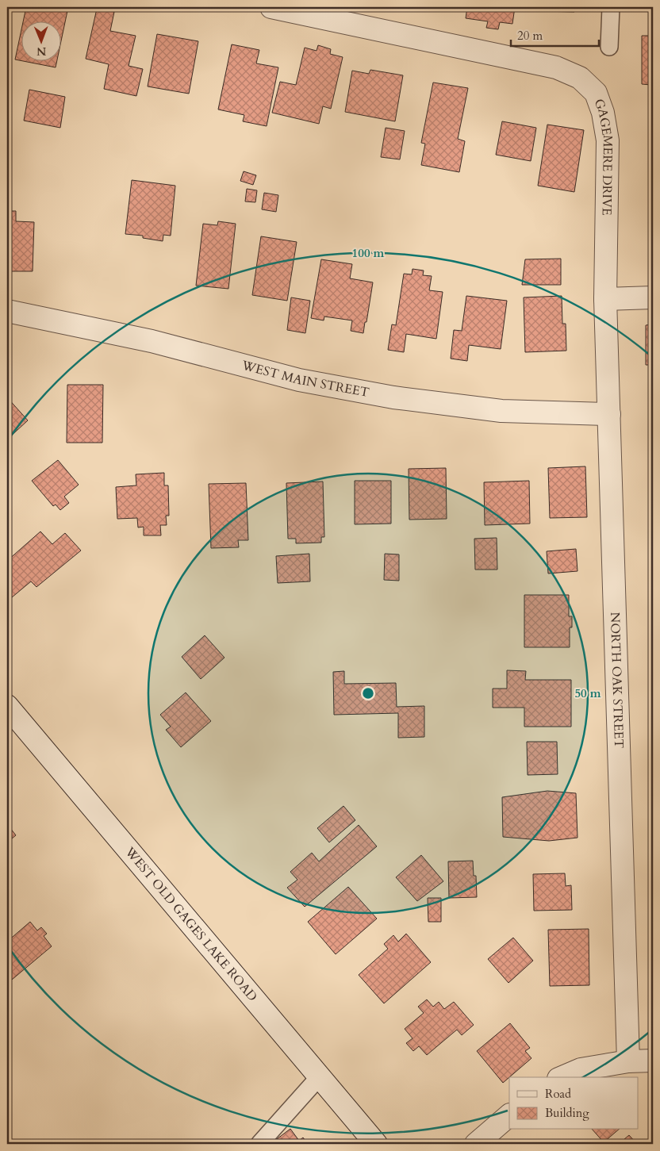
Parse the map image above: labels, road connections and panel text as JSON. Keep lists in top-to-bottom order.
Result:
{
  "streets": {
    "street": [
      "GAGEMERE DRIVE",
      "WEST MAIN STREET",
      "NORTH OAK STREET",
      "WEST OLD GAGES LAKE ROAD"
    ]
  },
  "crossings": [
    ["GAGEMERE DRIVE", "NORTH OAK STREET"],
    ["WEST MAIN STREET", "NORTH OAK STREET"]
  ],
  "legend": ["Road", "Building"],
  "scale_bar": "20 m",
  "north": "bottom",
  "rings": ["100 m", "50 m"]
}
